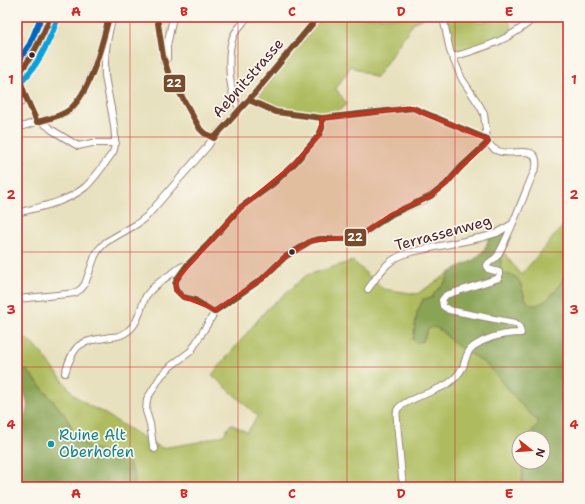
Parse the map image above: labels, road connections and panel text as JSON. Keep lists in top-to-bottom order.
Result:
{
  "streets": {
    "street": ["Aebnitstrasse", "Terrassenweg"]
  },
  "places": ["Ruine Alt Oberhofen"],
  "lines": ["transit line 22"],
  "north": "right",
  "grid": {
    "columns": [
      "A",
      "B",
      "C",
      "D",
      "E"
    ],
    "rows": [
      "1",
      "2",
      "3",
      "4"
    ]
  }
}
